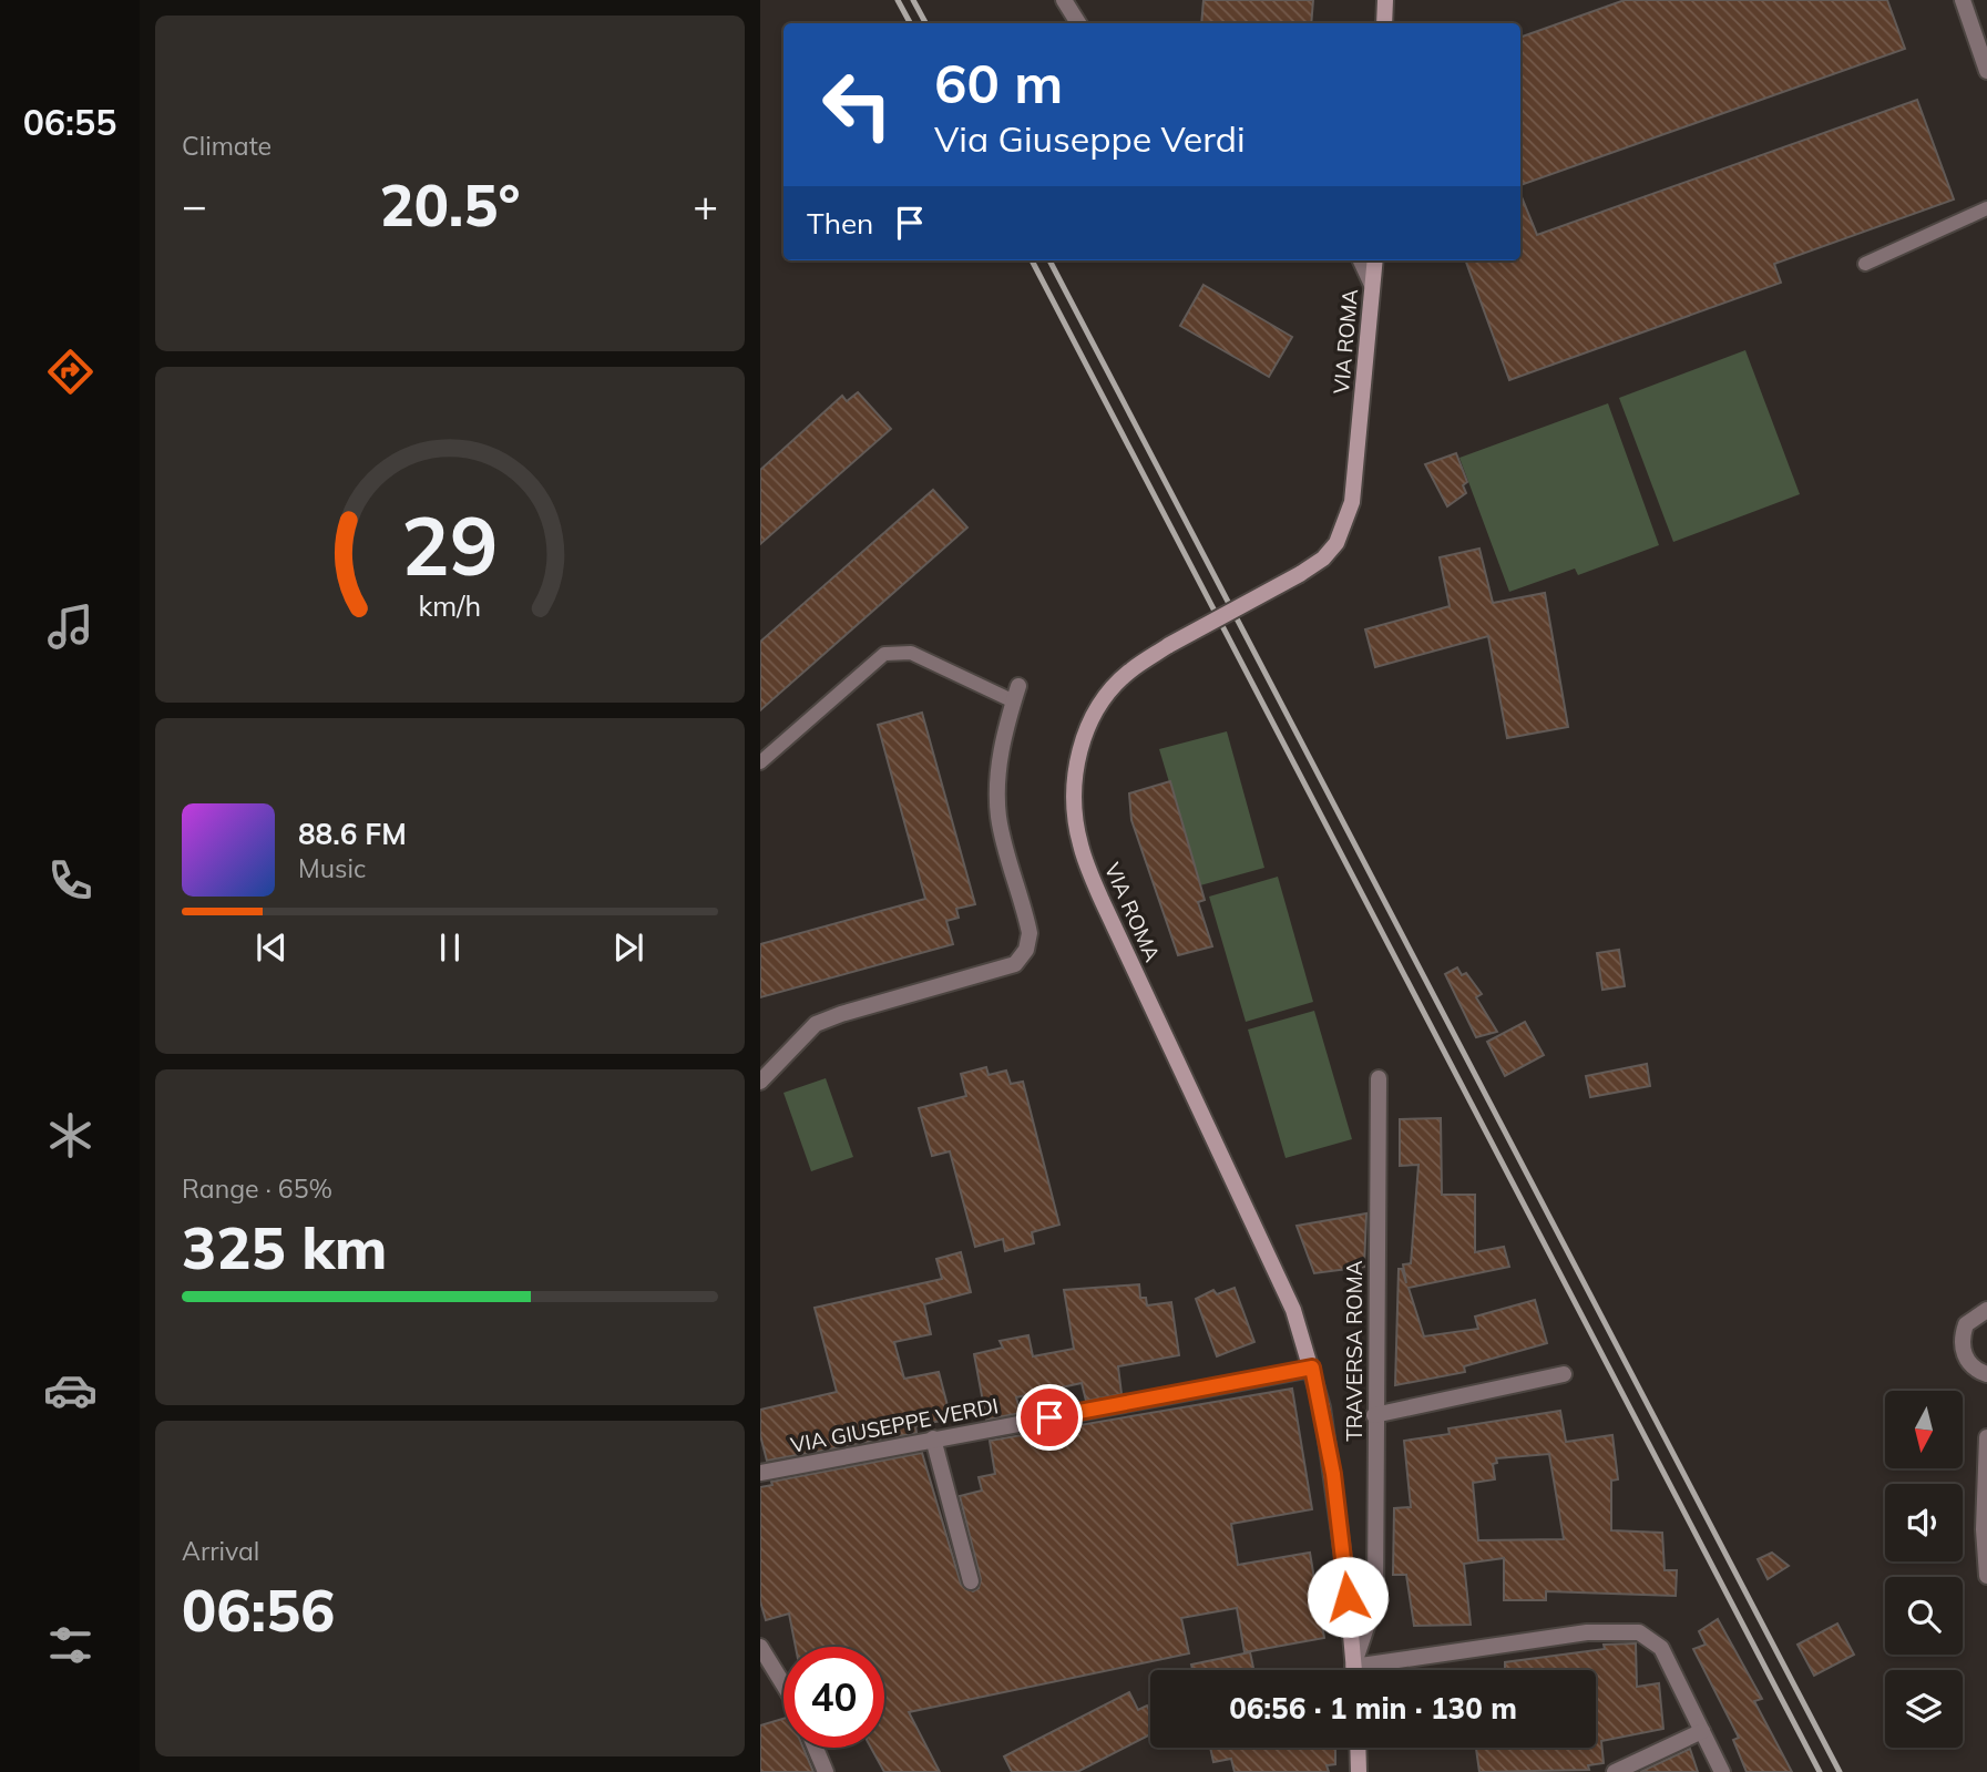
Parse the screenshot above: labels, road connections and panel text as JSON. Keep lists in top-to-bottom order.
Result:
{
  "streets": {
    "street": ["VIA ROMA", "TRAVERSA ROMA", "VIA GIUSEPPE VERDI"]
  },
  "crossings": [
    ["VIA ROMA", "VIA GIUSEPPE VERDI"]
  ],
  "north": "bottom",
  "page": {
    "tabs": "06:55",
    "tile": [
      "Climate",
      ["Range · 65%", "325 km"],
      ["Arrival", "06:56"]
    ],
    "turn": ["60 m", "Via Giuseppe Verdi"],
    "heat": ["−", "20.5°", "+"],
    "then": "Then",
    "song": ["88.6 FM", "Music"],
    "limit": "40",
    "trip": "06:56 · 1 min · 130 m",
    "gauge": ["29", "km/h"]
  }
}
